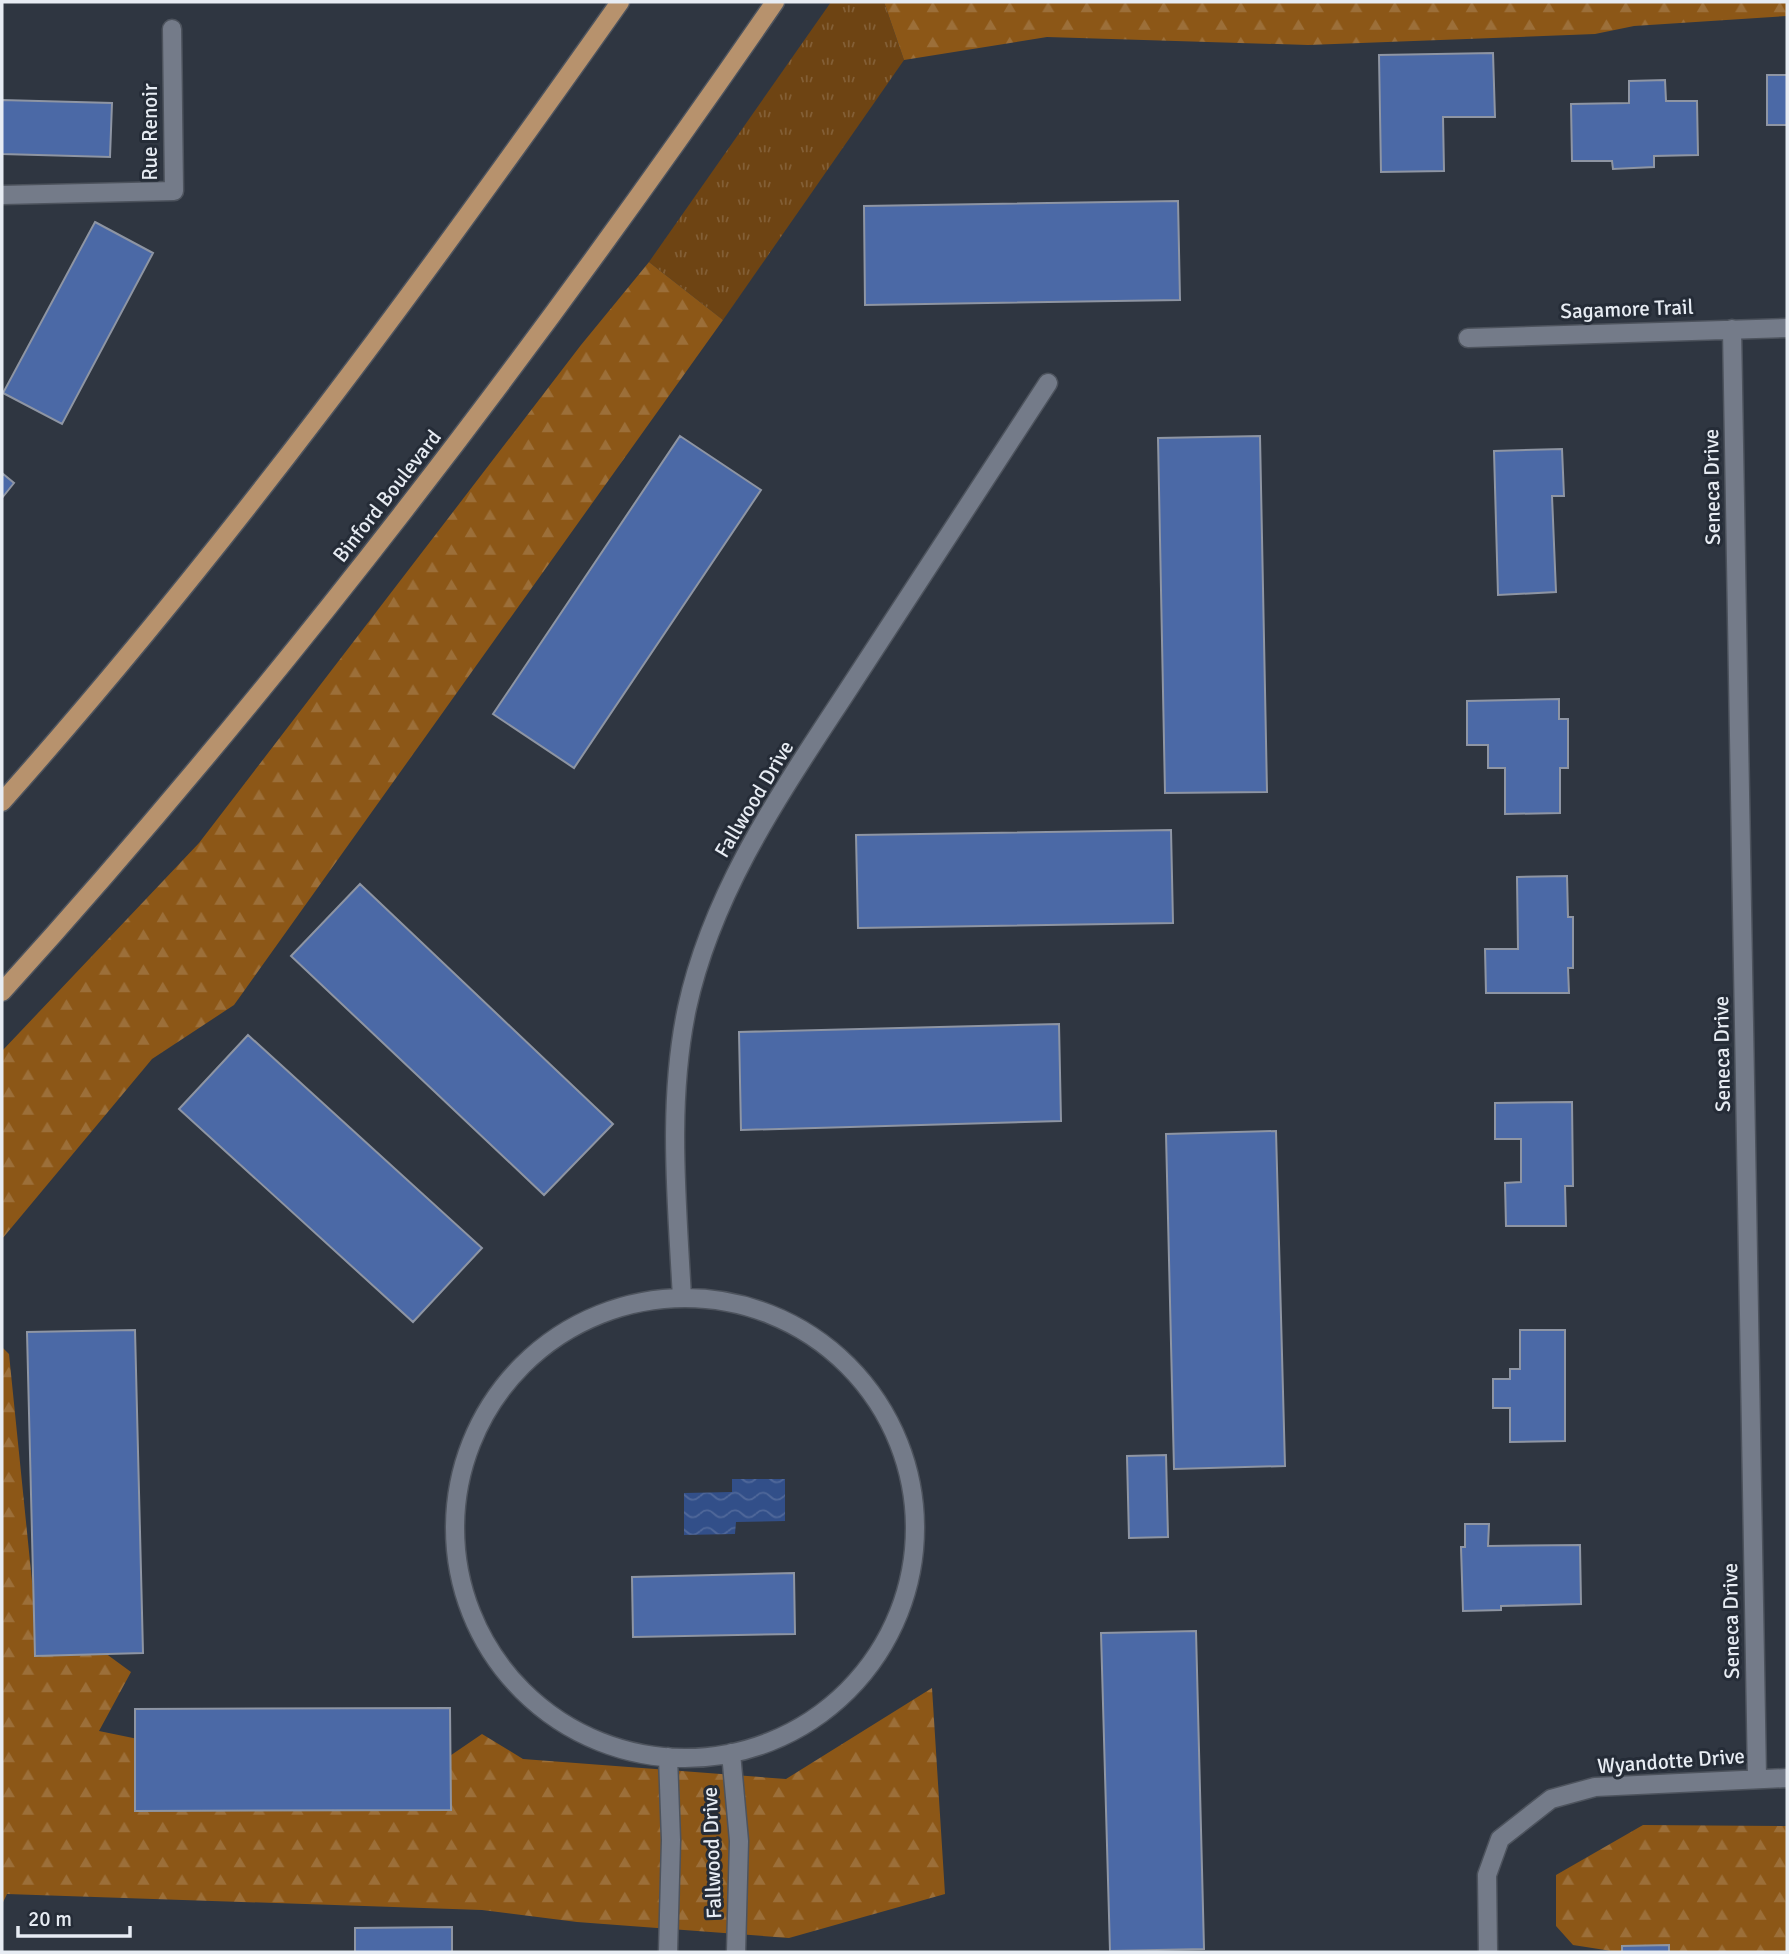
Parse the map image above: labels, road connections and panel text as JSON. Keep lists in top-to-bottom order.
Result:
{
  "streets": {
    "main road": ["Binford Boulevard"],
    "street": [
      "Rue Renoir",
      "Sagamore Trail",
      "Seneca Drive",
      "Fallwood Drive",
      "Wyandotte Drive"
    ]
  },
  "crossings": [
    ["Sagamore Trail", "Seneca Drive"],
    ["Seneca Drive", "Wyandotte Drive"]
  ],
  "scale_bar": "20 m"
}
